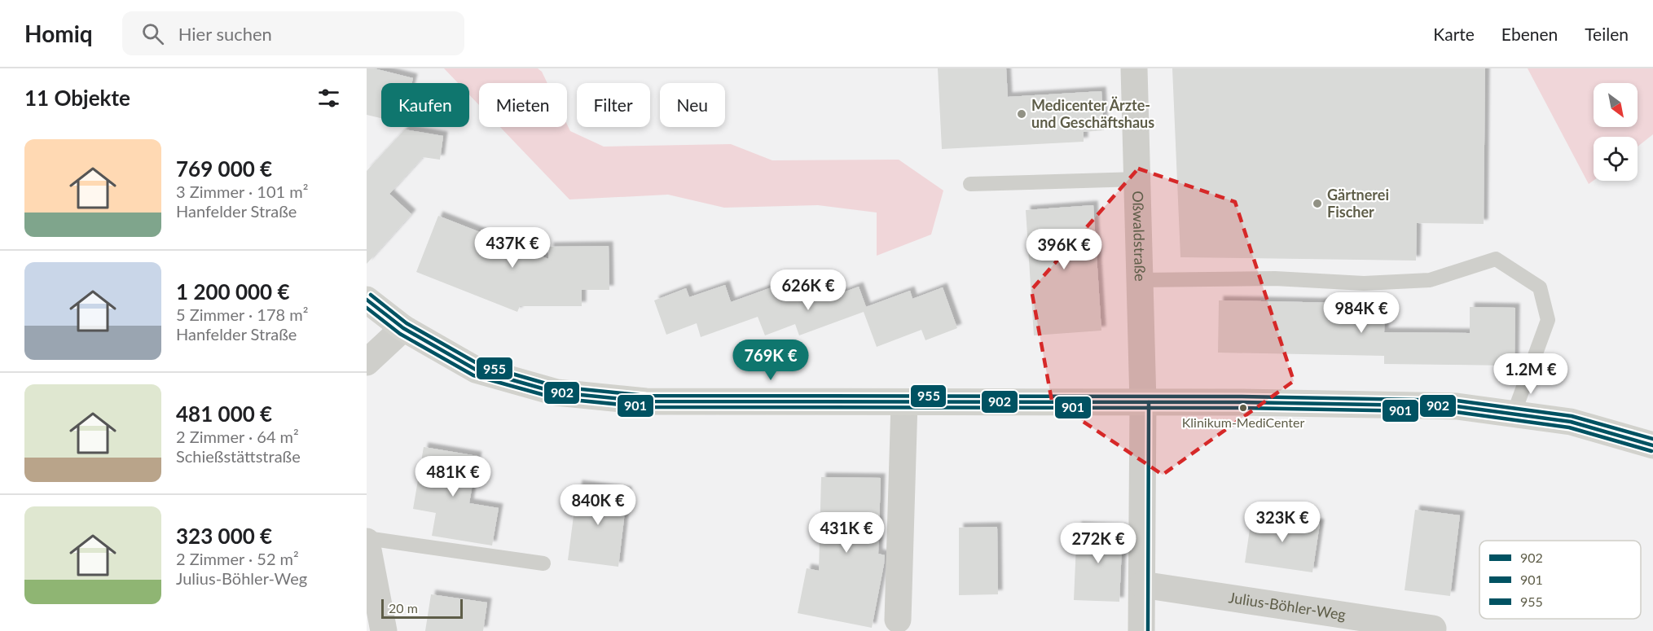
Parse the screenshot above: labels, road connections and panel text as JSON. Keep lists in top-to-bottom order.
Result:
{
  "streets": {
    "street": ["Oßwaldstraße", "Julius-Böhler-Weg"]
  },
  "crossings": [
    ["Oßwaldstraße", "Julius-Böhler-Weg"]
  ],
  "places": ["Medicenter Ärzte- und Geschäftshaus", "Gärtnerei Fischer", "Klinikum-MediCenter"],
  "lines": ["transit line 955", "transit line 902", "transit line 901"],
  "legend": ["902", "901", "955"],
  "scale_bar": "20 m",
  "north": "bottom right",
  "page": {
    "header": "Homiq",
    "search": "Hier suchen",
    "nav": ["Karte", "Ebenen", "Teilen"],
    "heading": "11 Objekte",
    "chip": [
      "Kaufen",
      "Mieten",
      "Filter",
      "Neu"
    ],
    "list": [
      {
        "name": "769 000 €",
        "note": "3 Zimmer · 101 m² · Hanfelder Straße"
      },
      {
        "name": "1 200 000 €",
        "note": "5 Zimmer · 178 m² · Hanfelder Straße"
      },
      {
        "name": "481 000 €",
        "note": "2 Zimmer · 64 m² · Schießstättstraße"
      },
      {
        "name": "323 000 €",
        "note": "2 Zimmer · 52 m² · Julius-Böhler-Weg"
      }
    ],
    "price": [
      "437K €",
      "396K €",
      "626K €",
      "984K €",
      "769K €",
      "1.2M €",
      "481K €",
      "840K €",
      "323K €",
      "431K €",
      "272K €"
    ],
    "scale": "20 m"
  }
}
